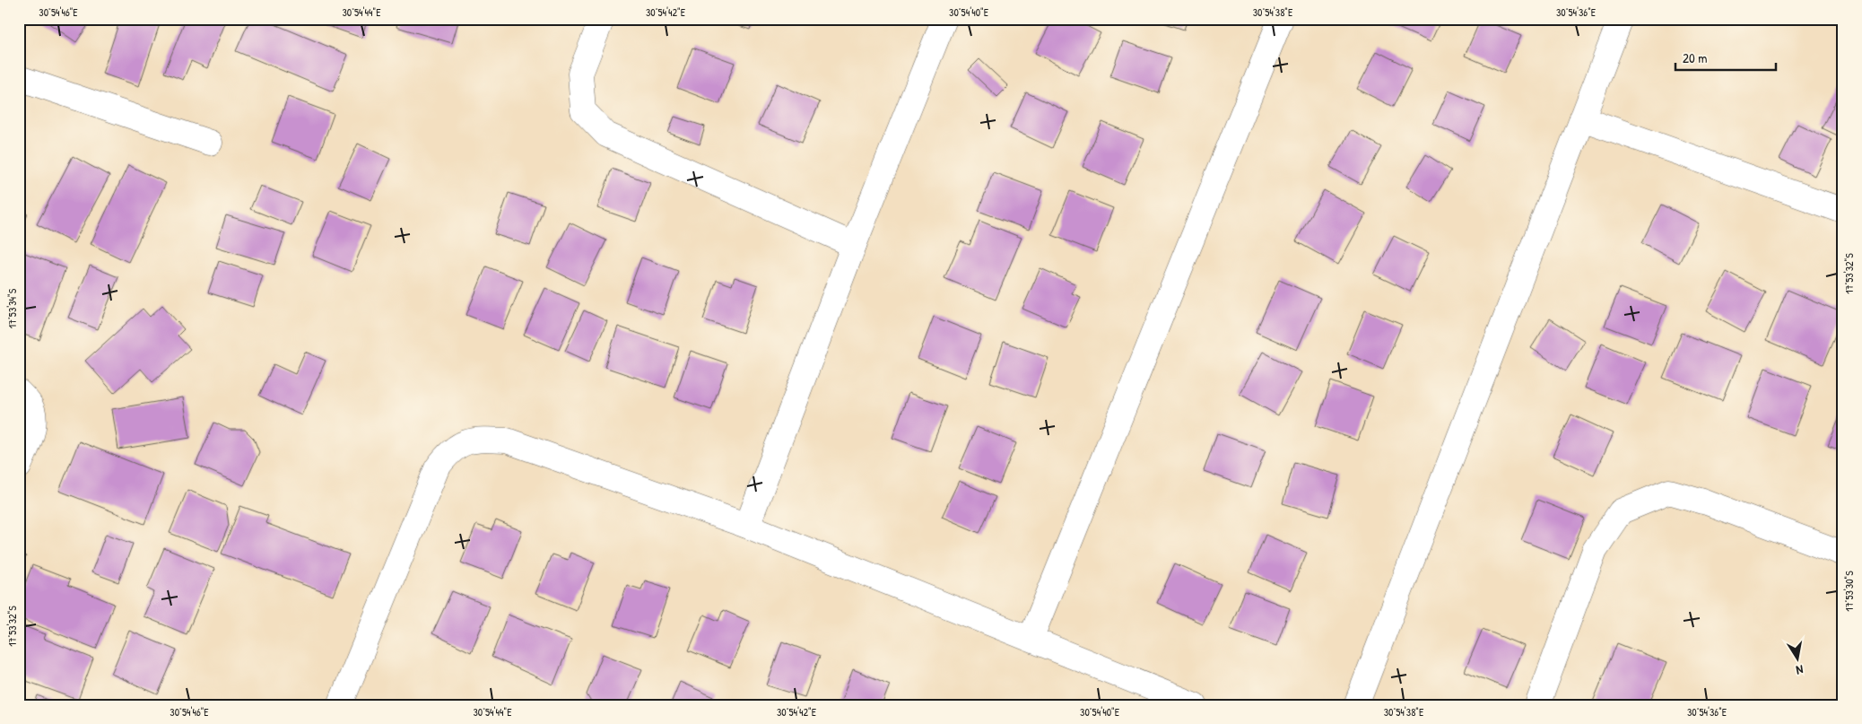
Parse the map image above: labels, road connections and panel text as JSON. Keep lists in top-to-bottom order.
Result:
{
  "scale_bar": "20 m",
  "north": "bottom",
  "coordinates": [
    "30°54'46\"E",
    "30°54'44\"E",
    "30°54'42\"E",
    "30°54'40\"E",
    "30°54'38\"E",
    "30°54'36\"E",
    "17°53'32\"S",
    "17°53'34\"S",
    "17°53'30\"S"
  ]
}
